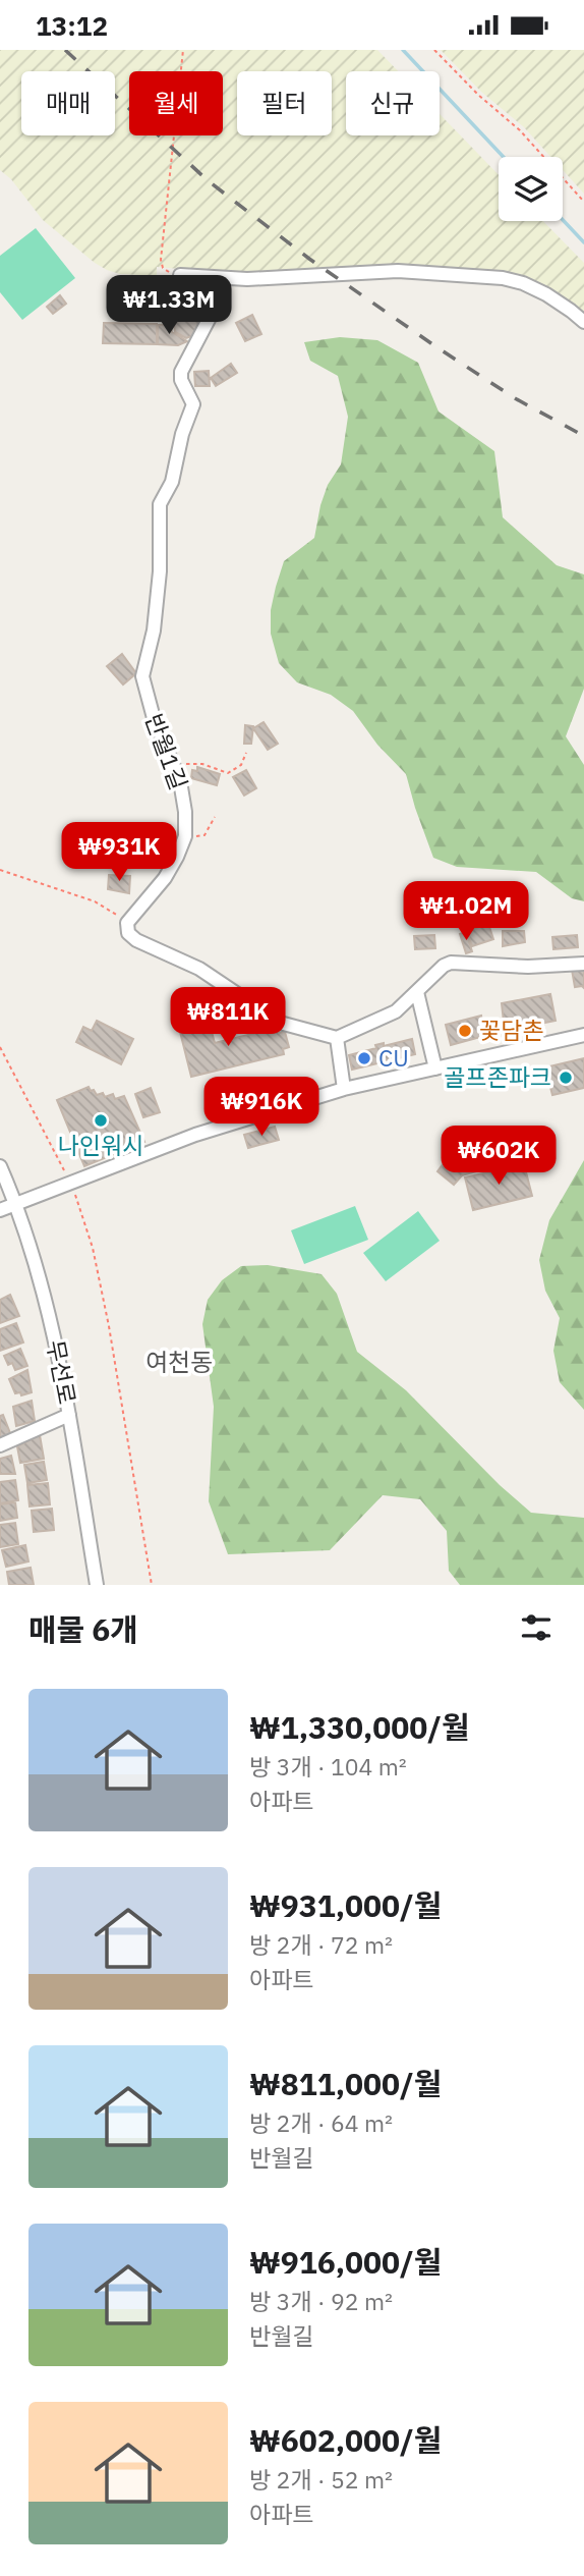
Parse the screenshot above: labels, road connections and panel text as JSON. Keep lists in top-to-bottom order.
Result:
{
  "streets": {
    "street": ["반월1길", "무선로"]
  },
  "districts": ["여천동"],
  "places": [
    "꽃담촌",
    "CU",
    "골프존파크",
    "나인워시"
  ],
  "page": {
    "status": "13:12",
    "chip": [
      "매매",
      "월세",
      "필터",
      "신규"
    ],
    "price": [
      "₩1.33M",
      "₩931K",
      "₩1.02M",
      "₩811K",
      "₩916K",
      "₩602K"
    ],
    "heading": "매물 6개",
    "list": [
      {
        "name": "₩1,330,000/월",
        "note": "방 3개 · 104 m² · 아파트"
      },
      {
        "name": "₩931,000/월",
        "note": "방 2개 · 72 m² · 아파트"
      },
      {
        "name": "₩811,000/월",
        "note": "방 2개 · 64 m² · 반월길"
      },
      {
        "name": "₩916,000/월",
        "note": "방 3개 · 92 m² · 반월길"
      },
      {
        "name": "₩602,000/월",
        "note": "방 2개 · 52 m² · 아파트"
      }
    ]
  }
}
